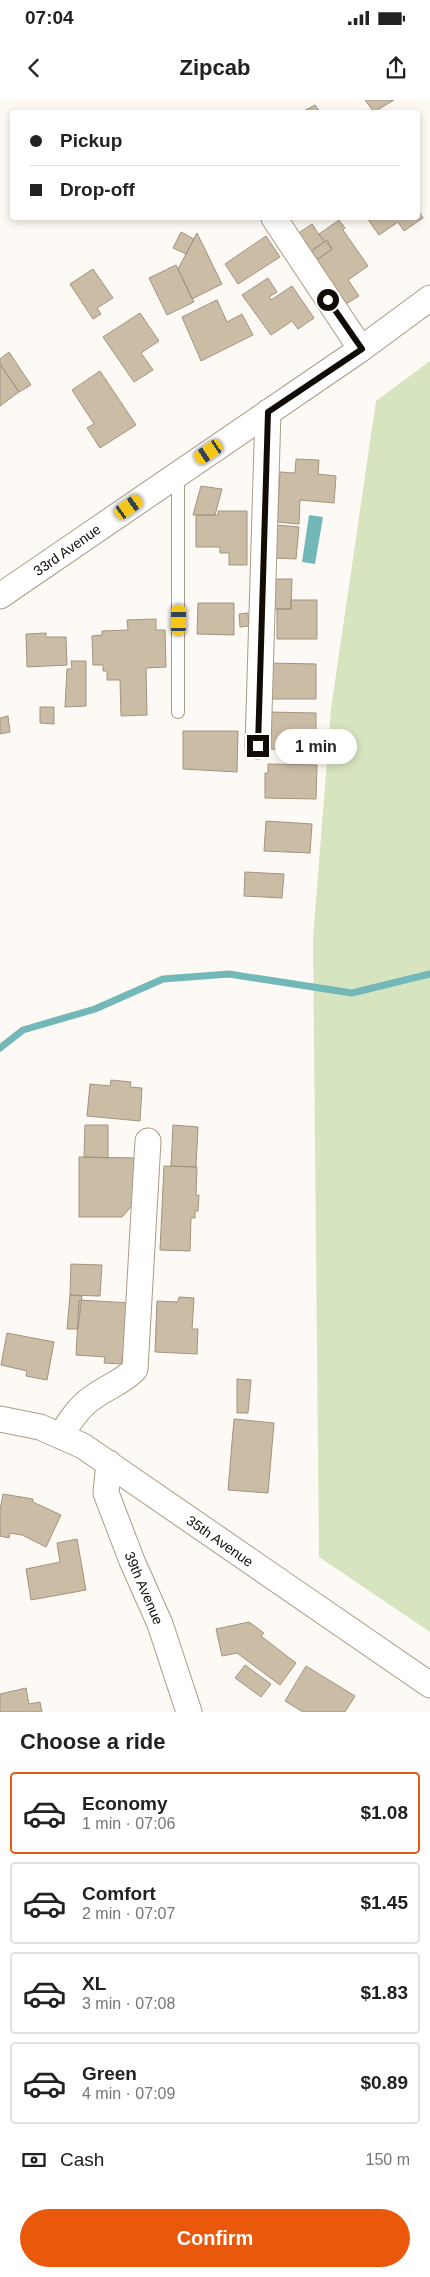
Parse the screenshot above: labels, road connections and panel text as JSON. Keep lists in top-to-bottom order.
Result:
{
  "streets": {
    "street": ["33rd Avenue", "35th Avenue", "39th Avenue"]
  },
  "crossings": [
    ["35th Avenue", "39th Avenue"]
  ],
  "page": {
    "status": "07:04",
    "header": "Zipcab",
    "banner": ["Pickup", "Drop-off"],
    "bubble": "1 min",
    "heading": "Choose a ride",
    "list": [
      {
        "name": "Economy",
        "note": "1 min · 07:06",
        "value": "$1.08"
      },
      {
        "name": "Comfort",
        "note": "2 min · 07:07",
        "value": "$1.45"
      },
      {
        "name": "XL",
        "note": "3 min · 07:08",
        "value": "$1.83"
      },
      {
        "name": "Green",
        "note": "4 min · 07:09",
        "value": "$0.89"
      }
    ],
    "pay": ["Cash", "150 m"],
    "buttons": "Confirm"
  }
}
